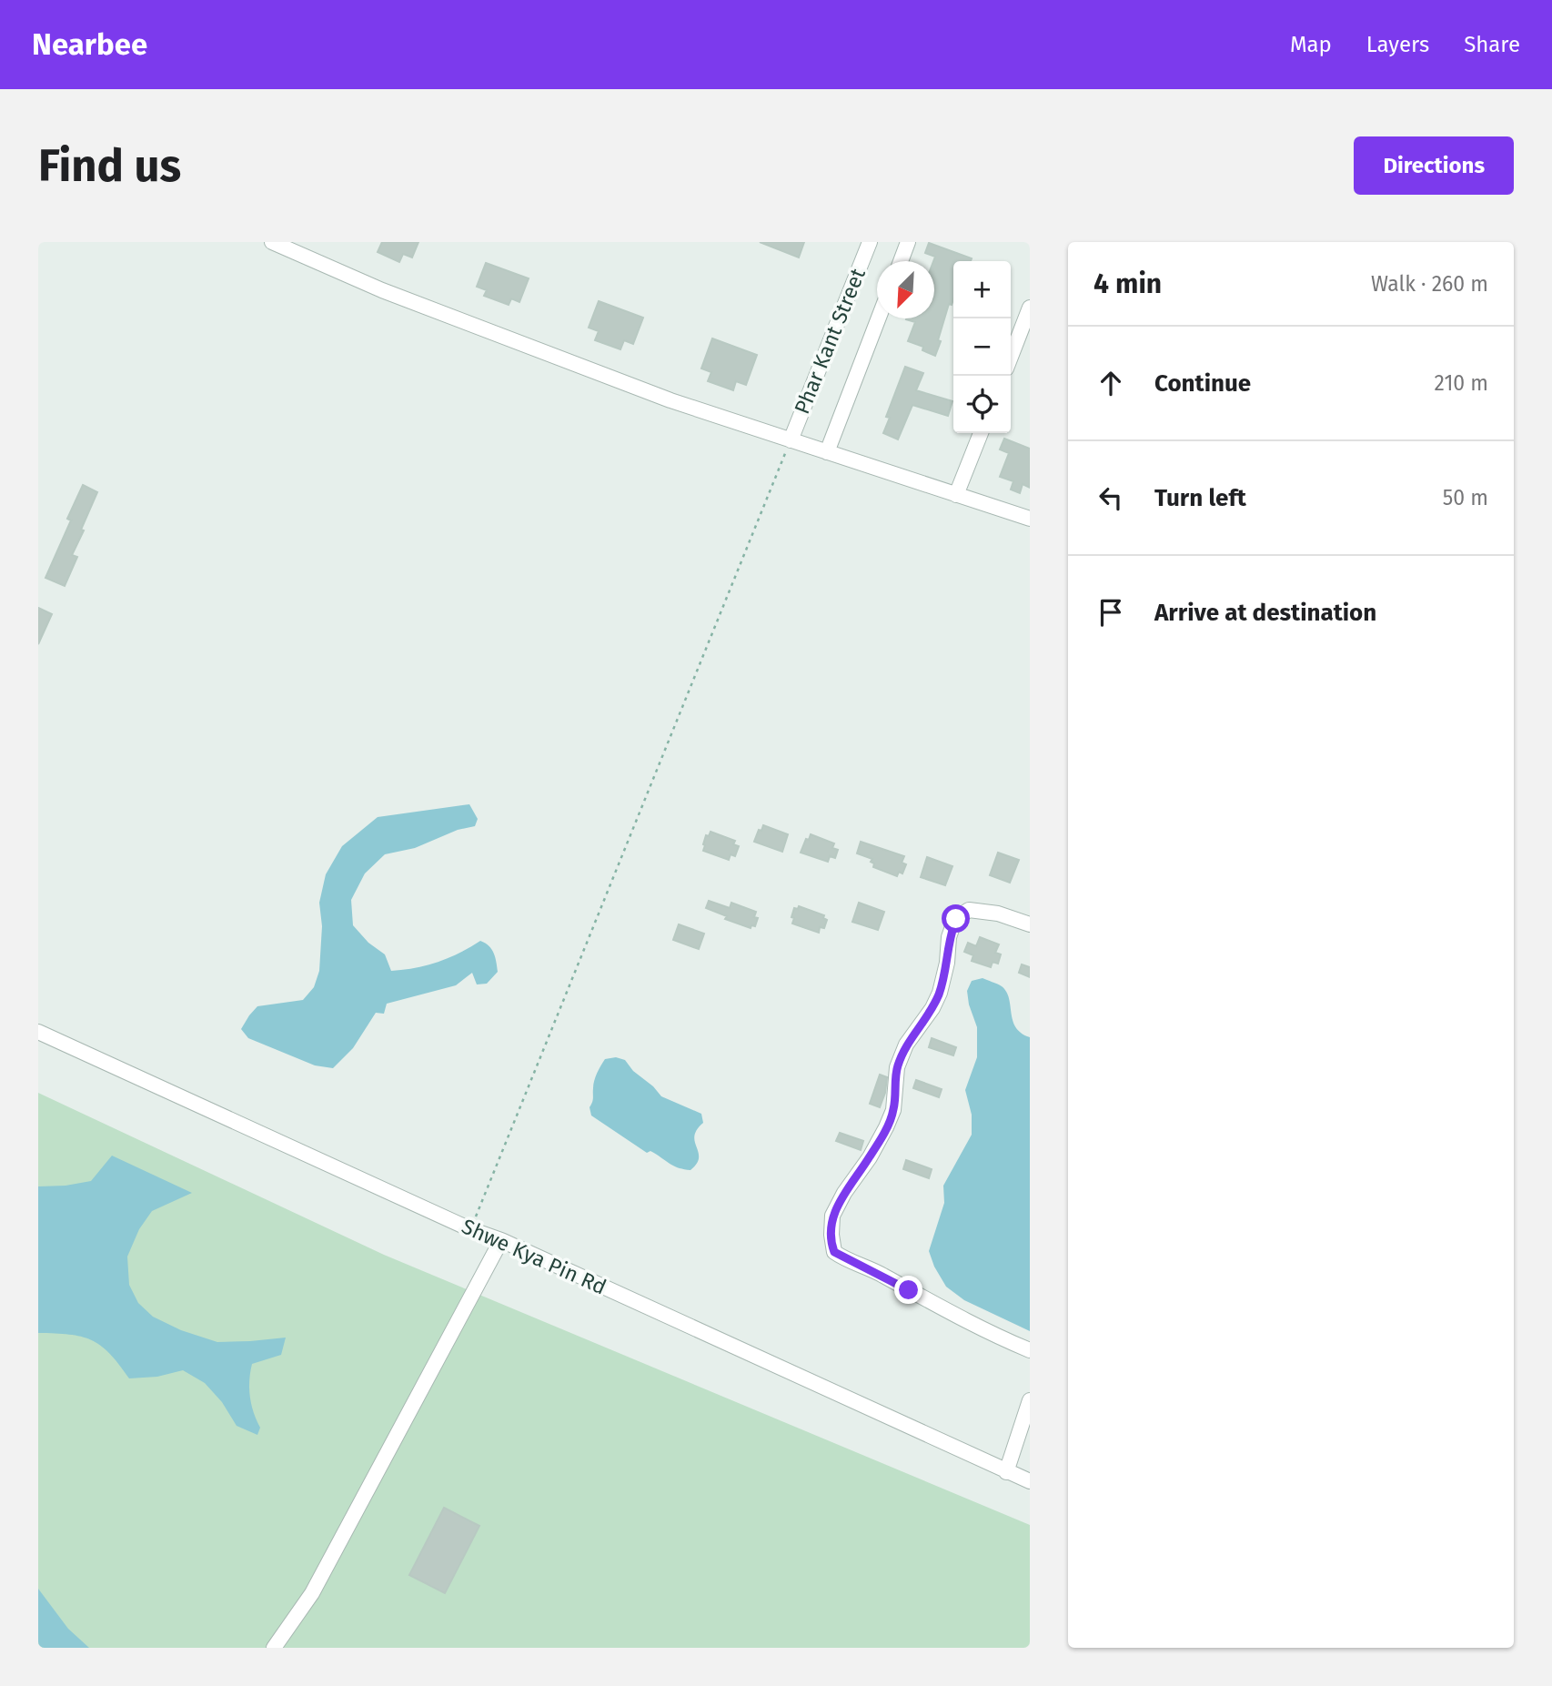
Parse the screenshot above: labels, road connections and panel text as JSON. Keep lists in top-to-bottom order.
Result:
{
  "streets": {
    "street": ["Phar Kant Street", "Shwe Kya Pin Rd"]
  },
  "north": "bottom left",
  "page": {
    "header": "Nearbee",
    "nav": ["Map", "Layers", "Share"],
    "buttons": "Directions",
    "title": "Find us",
    "heading": ["4 min", "Walk · 260 m"],
    "map_buttons": ["+", "−"],
    "list": [
      ["Continue", "210 m"],
      ["Turn left", "50 m"],
      "Arrive at destination"
    ]
  }
}
